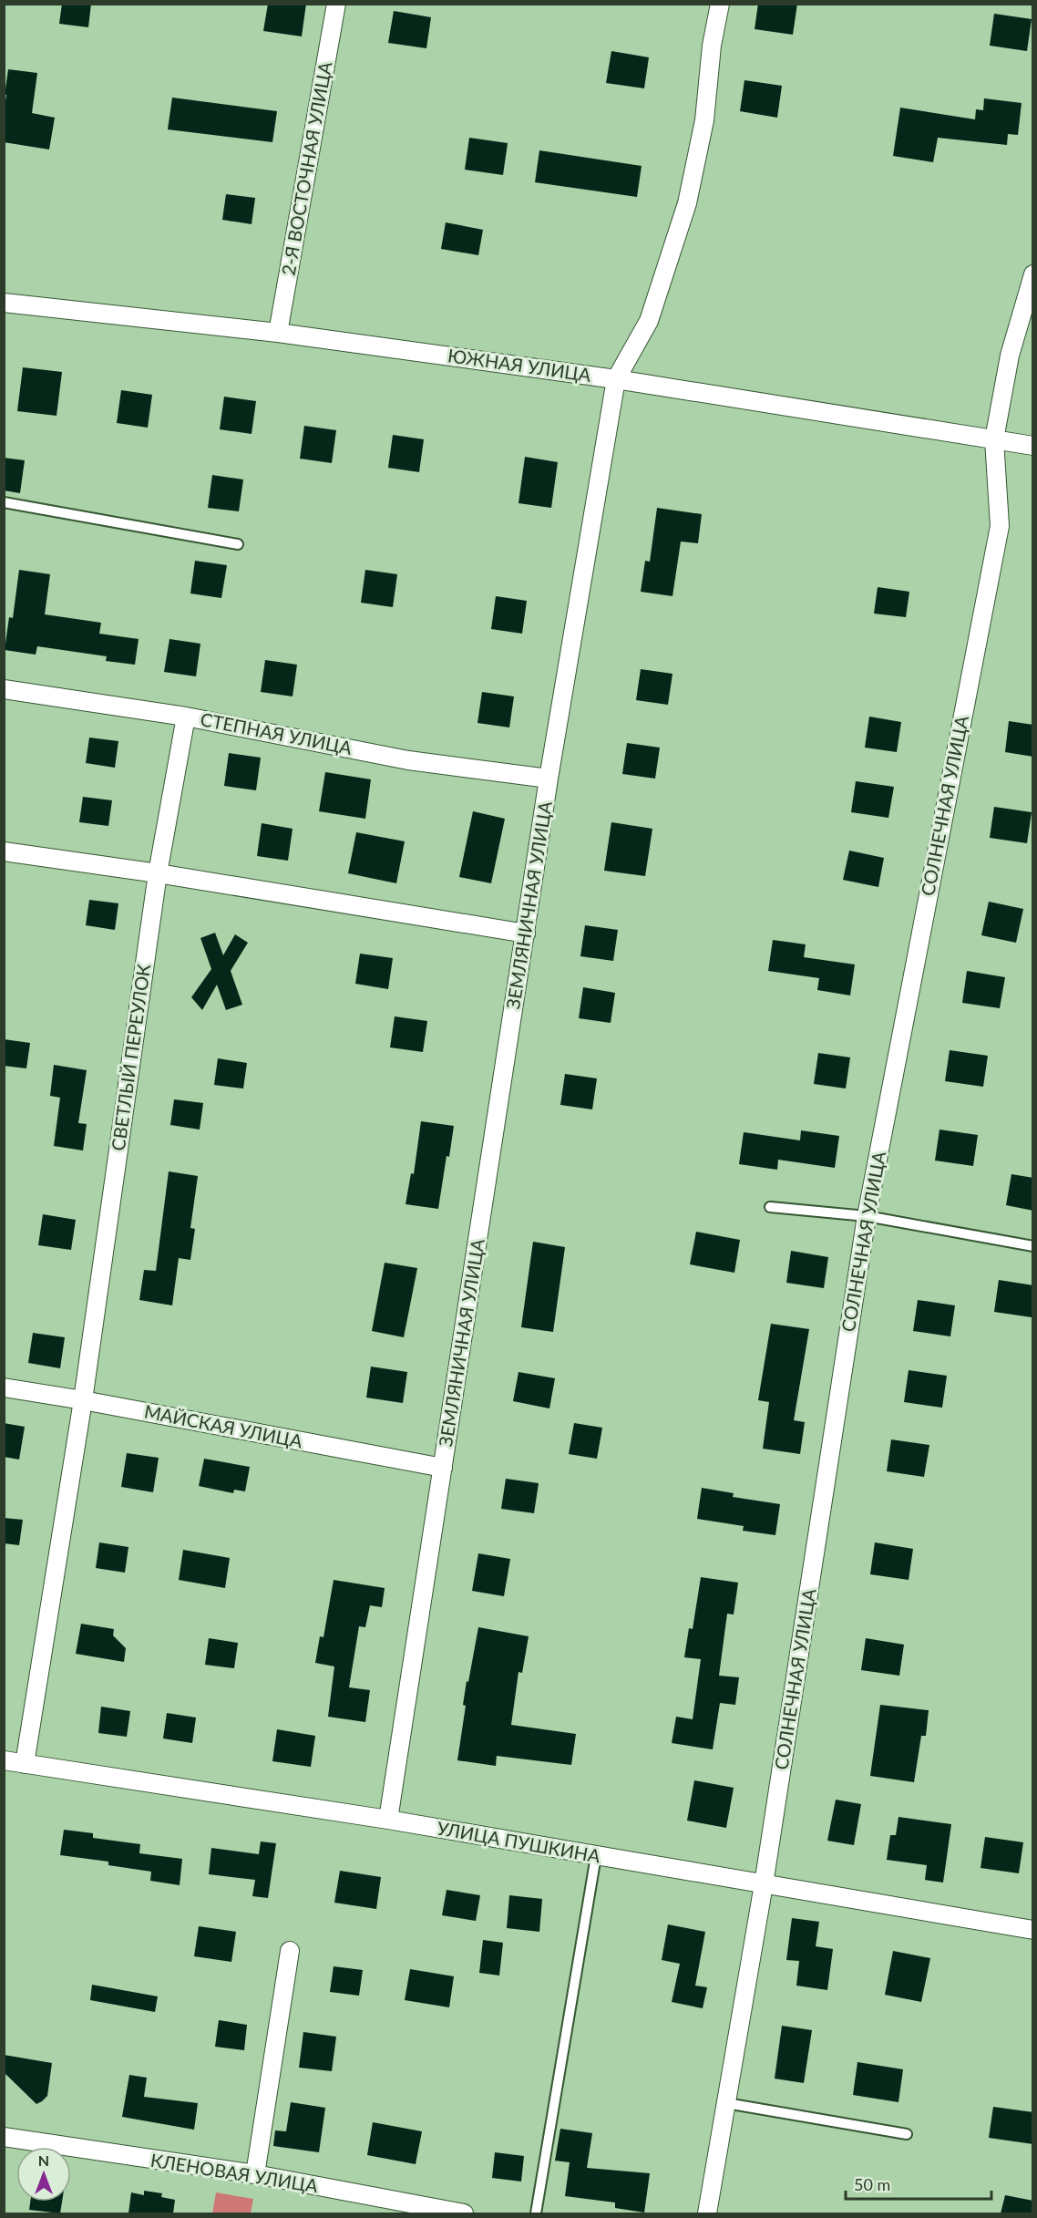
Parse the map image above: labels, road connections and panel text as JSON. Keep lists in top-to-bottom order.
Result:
{
  "streets": {
    "street": [
      "2-Я ВОСТОЧНАЯ УЛИЦА",
      "ЮЖНАЯ УЛИЦА",
      "СТЕПНАЯ УЛИЦА",
      "СОЛНЕЧНАЯ УЛИЦА",
      "ЗЕМЛЯНИЧНАЯ УЛИЦА",
      "СВЕТЛЫЙ ПЕРЕУЛОК",
      "МАЙСКАЯ УЛИЦА",
      "УЛИЦА ПУШКИНА",
      "КЛЕНОВАЯ УЛИЦА"
    ]
  },
  "crossings": [
    ["2-Я ВОСТОЧНАЯ УЛИЦА", "ЮЖНАЯ УЛИЦА"],
    ["ЮЖНАЯ УЛИЦА", "СОЛНЕЧНАЯ УЛИЦА"],
    ["ЮЖНАЯ УЛИЦА", "ЗЕМЛЯНИЧНАЯ УЛИЦА"],
    ["СТЕПНАЯ УЛИЦА", "ЗЕМЛЯНИЧНАЯ УЛИЦА"],
    ["СТЕПНАЯ УЛИЦА", "СВЕТЛЫЙ ПЕРЕУЛОК"],
    ["СОЛНЕЧНАЯ УЛИЦА", "УЛИЦА ПУШКИНА"],
    ["ЗЕМЛЯНИЧНАЯ УЛИЦА", "МАЙСКАЯ УЛИЦА"],
    ["ЗЕМЛЯНИЧНАЯ УЛИЦА", "УЛИЦА ПУШКИНА"],
    ["СВЕТЛЫЙ ПЕРЕУЛОК", "МАЙСКАЯ УЛИЦА"],
    ["СВЕТЛЫЙ ПЕРЕУЛОК", "УЛИЦА ПУШКИНА"]
  ],
  "scale_bar": "50 m",
  "north": "top"
}
